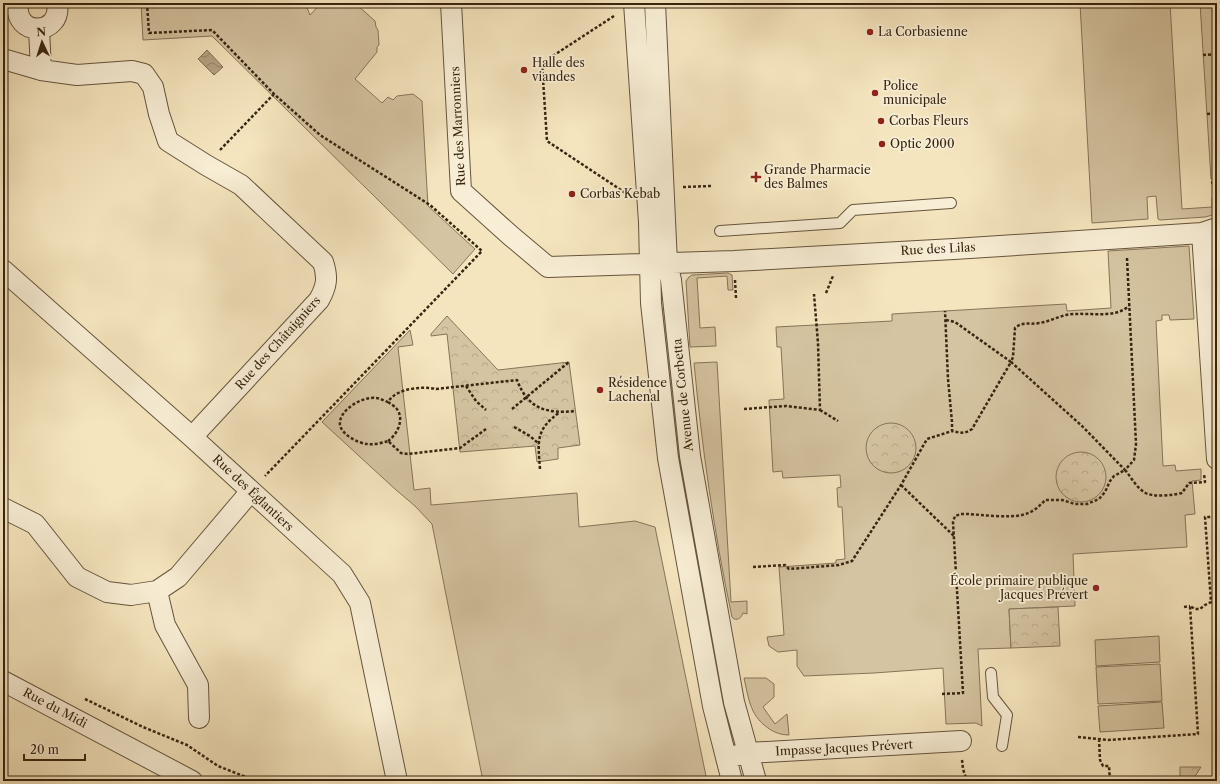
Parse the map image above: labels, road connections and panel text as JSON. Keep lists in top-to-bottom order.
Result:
{
  "streets": {
    "street": [
      "Rue des Marronniers",
      "Rue des Lilas",
      "Rue des Châtaigniers",
      "Avenue de Corbetta",
      "Rue des Églantiers",
      "Rue du Midi",
      "Impasse Jacques Prévert"
    ]
  },
  "crossings": [
    ["Rue des Marronniers", "Rue des Lilas"],
    ["Rue des Marronniers", "Avenue de Corbetta"],
    ["Rue des Lilas", "Avenue de Corbetta"],
    ["Rue des Châtaigniers", "Rue des Églantiers"],
    ["Avenue de Corbetta", "Impasse Jacques Prévert"]
  ],
  "places": {
    "other": [
      "La Corbasienne",
      "Halle des viandes",
      "Police municipale",
      "Corbas Fleurs",
      "Optic 2000",
      "Corbas Kebab",
      "Résidence Lachenal",
      "École primaire publique Jacques Prévert"
    ],
    "health": ["Grande Pharmacie des Balmes"]
  },
  "scale_bar": "20 m",
  "north": "top"
}
